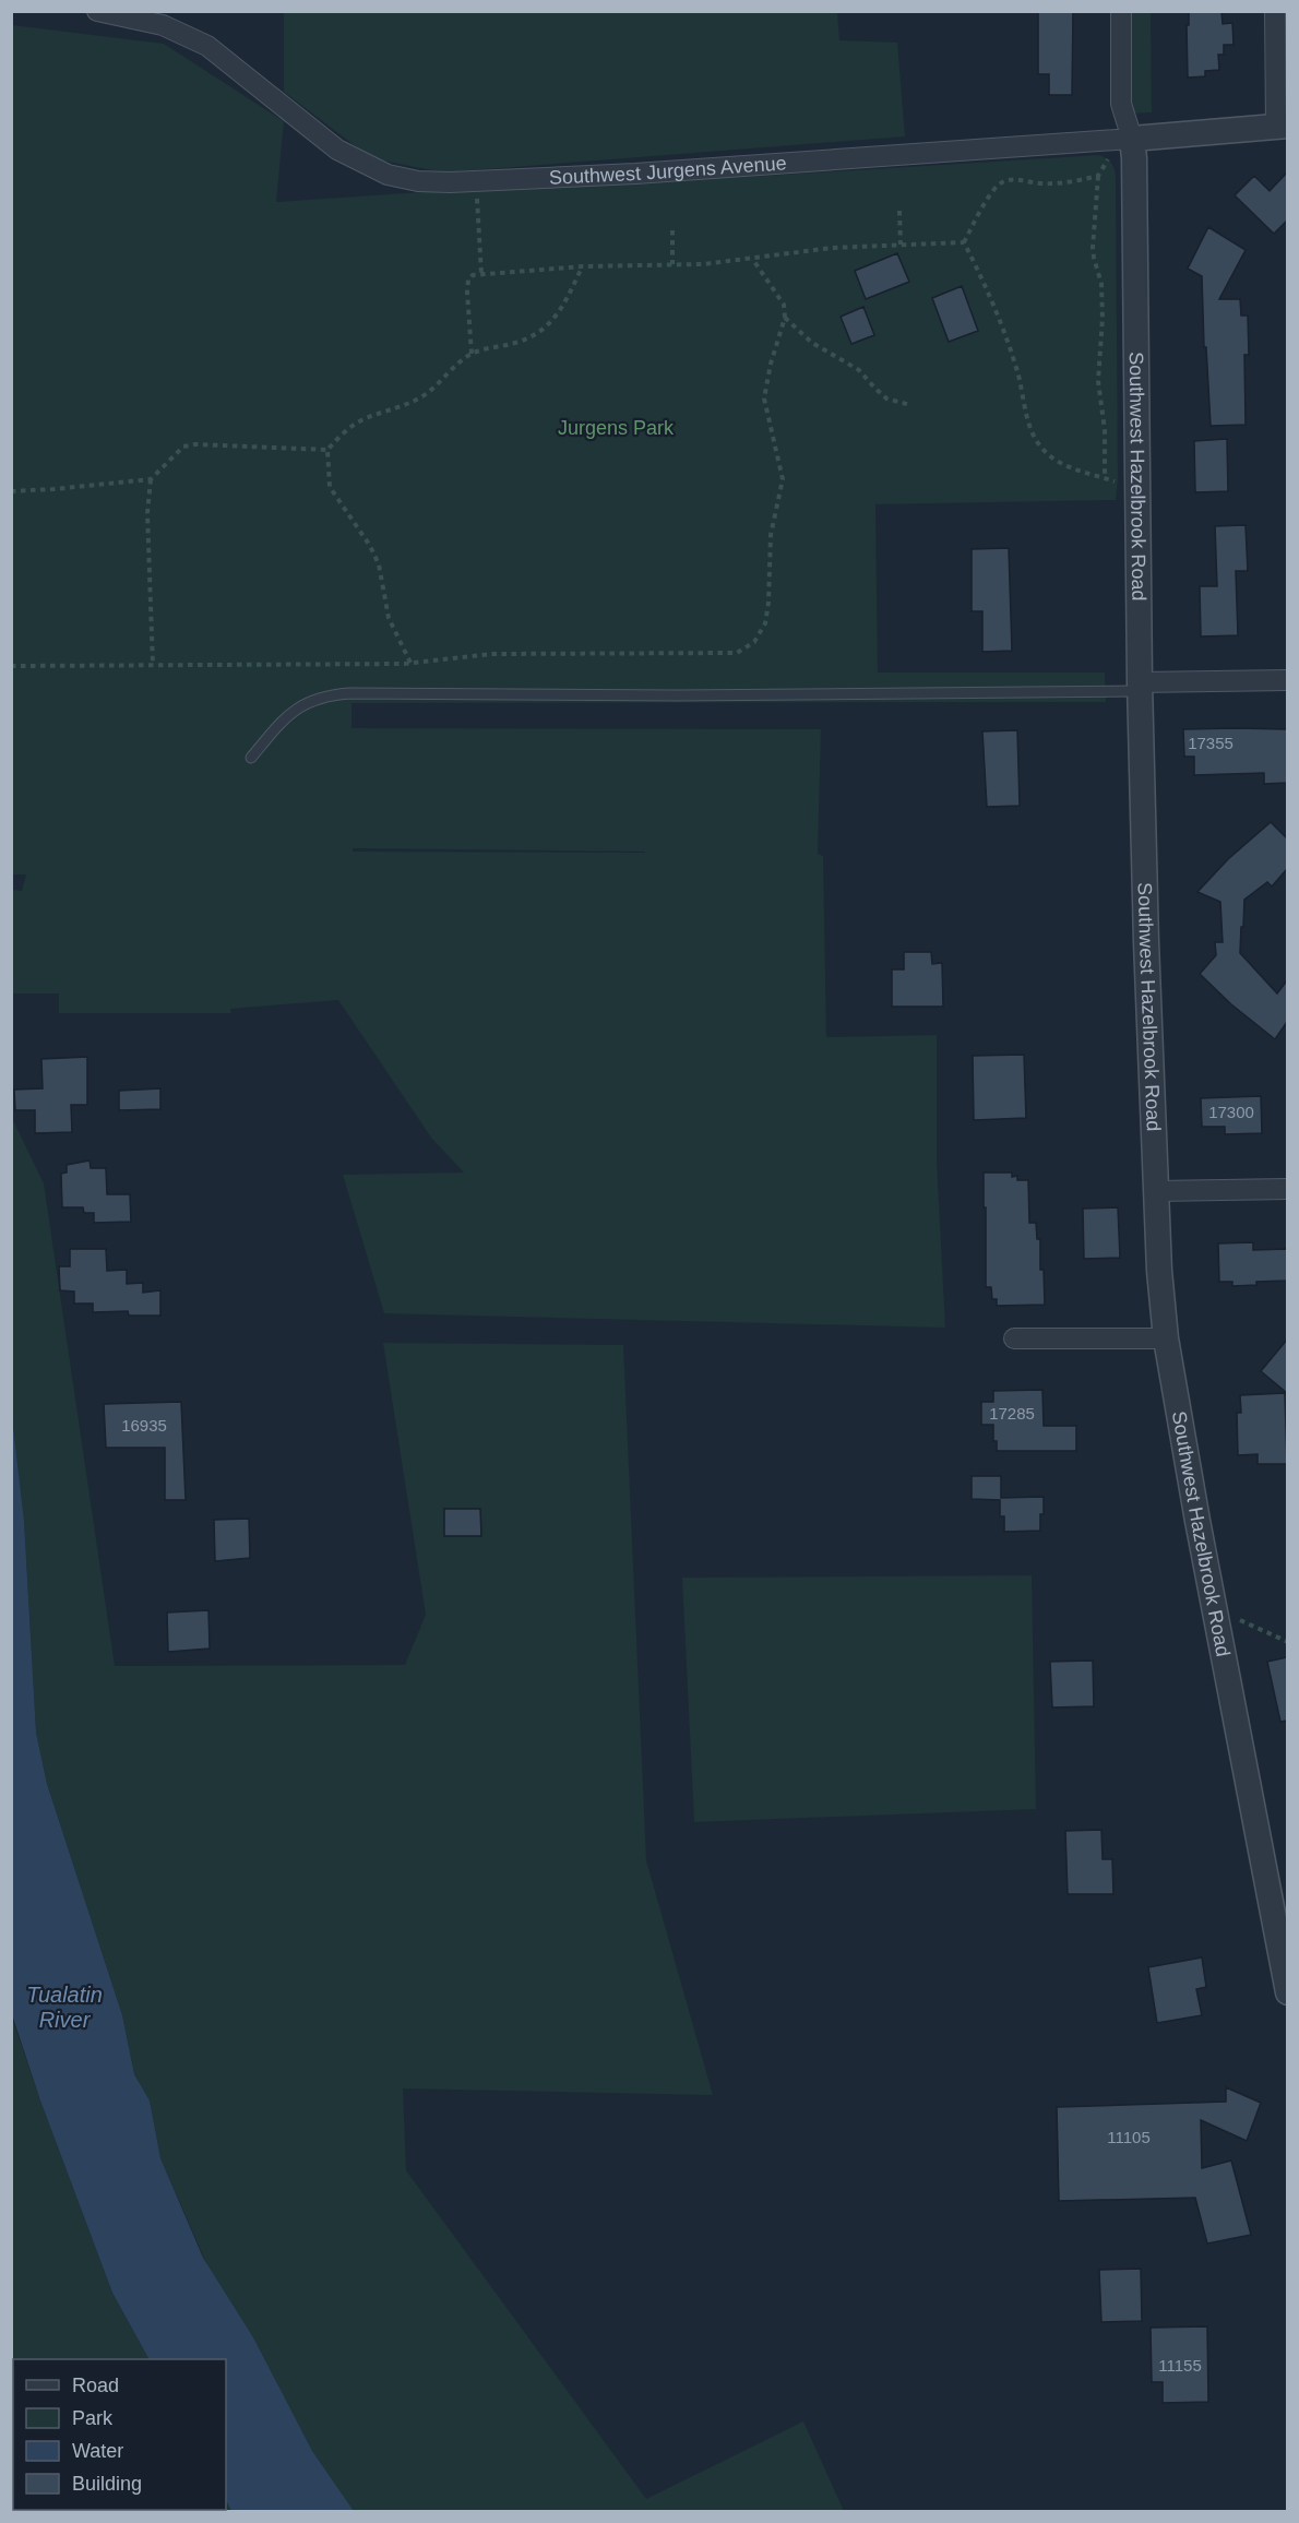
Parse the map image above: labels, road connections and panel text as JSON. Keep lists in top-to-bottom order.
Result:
{
  "streets": {
    "street": ["Southwest Jurgens Avenue", "Southwest Hazelbrook Road"]
  },
  "crossings": [
    ["Southwest Jurgens Avenue", "Southwest Hazelbrook Road"]
  ],
  "water": ["Tualatin River"],
  "parks": ["Jurgens Park"],
  "house_numbers": [
    "17355",
    "17300",
    "17285",
    "16935",
    "11105",
    "11155"
  ],
  "legend": [
    "Road",
    "Park",
    "Water",
    "Building"
  ]
}
